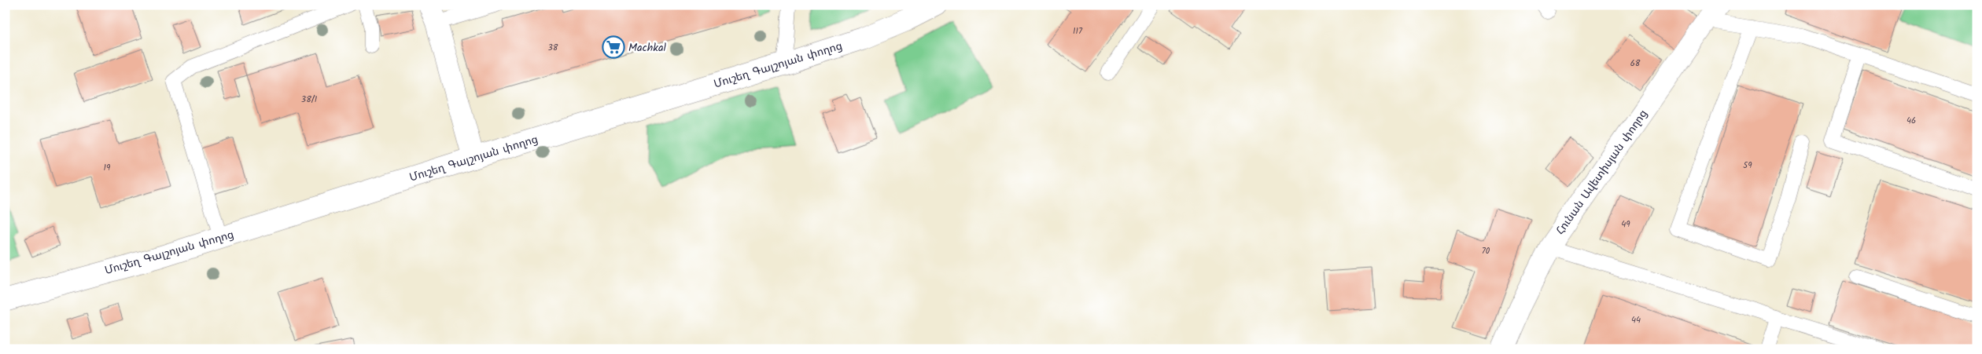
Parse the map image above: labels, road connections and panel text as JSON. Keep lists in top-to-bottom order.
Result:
{
  "streets": {
    "street": ["Մուշեղ Գալշոյան փողոց", "Հունան Ավետիսյան փողոց"]
  },
  "places": {
    "supermarket": ["Machkal"]
  },
  "house_numbers": [
    "117",
    "38",
    "68",
    "38/1",
    "46",
    "59",
    "19",
    "49",
    "70",
    "44"
  ]
}
